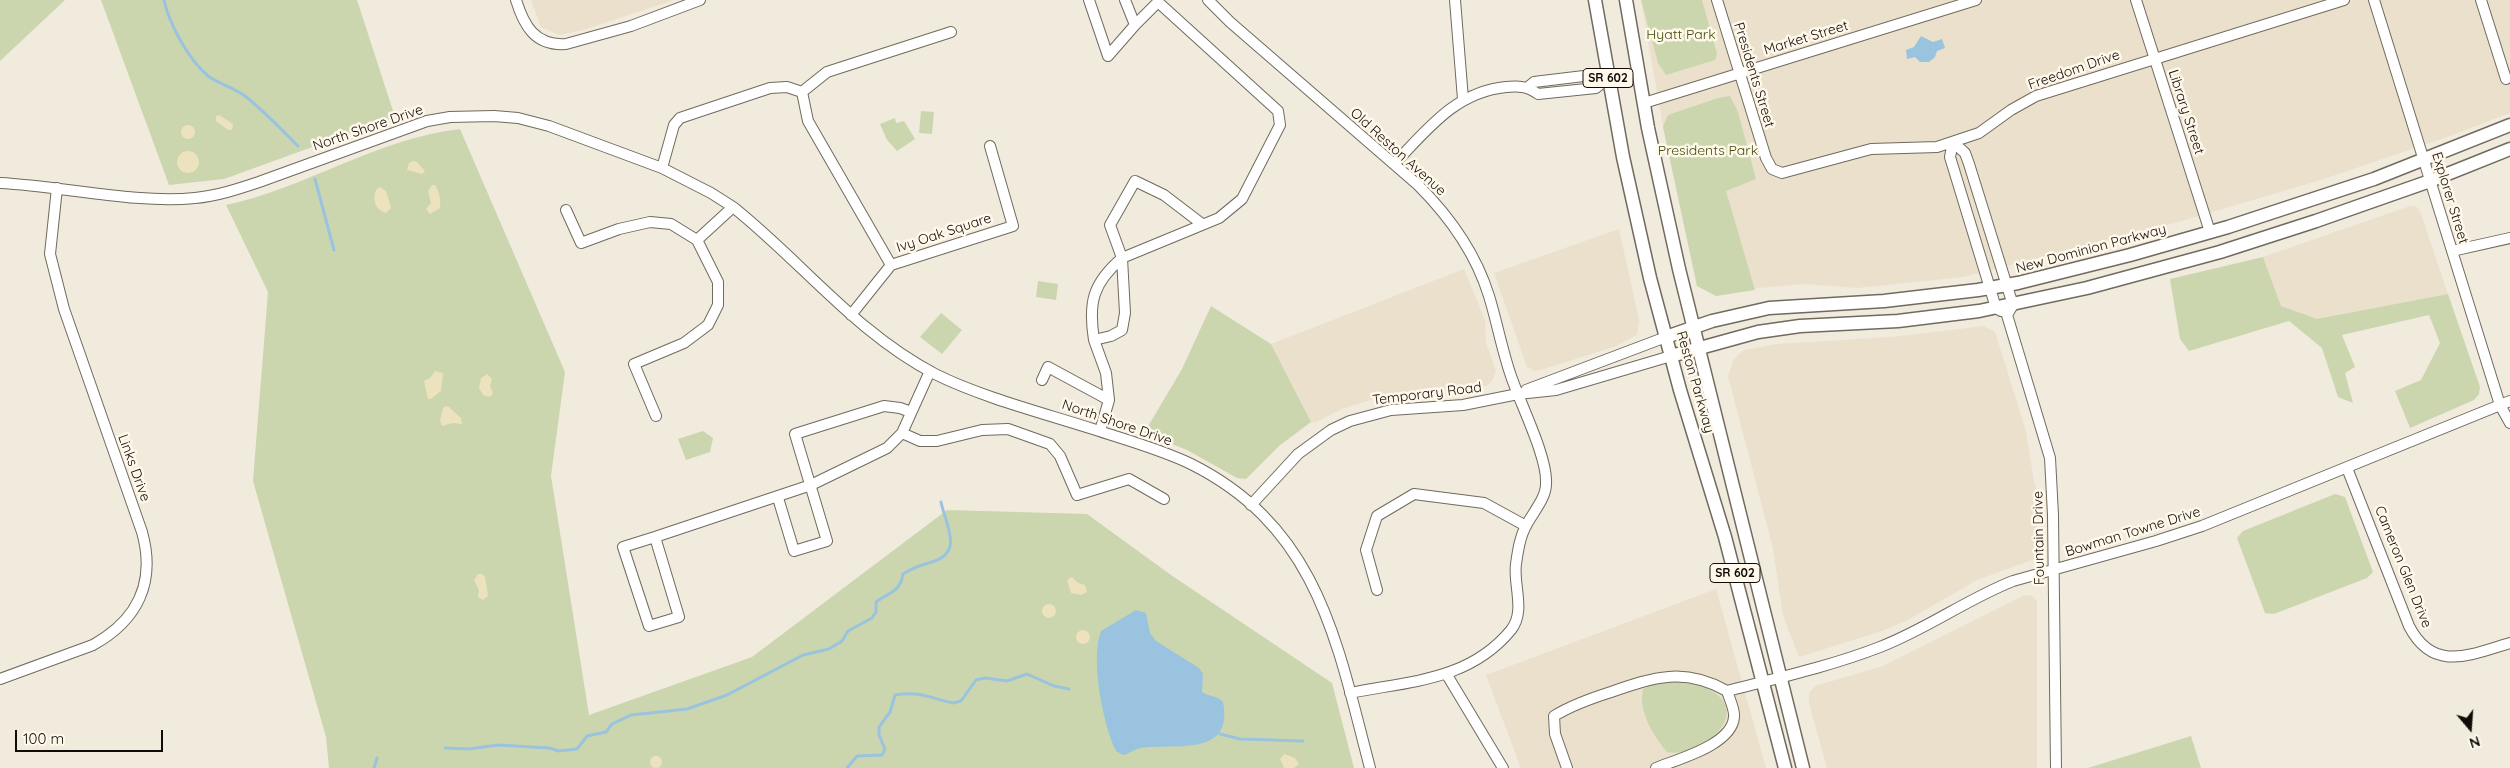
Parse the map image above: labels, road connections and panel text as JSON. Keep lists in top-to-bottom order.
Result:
{
  "streets": {
    "main road": ["SR 602", "New Dominion Parkway", "Reston Parkway"],
    "street": [
      "Market Street",
      "Freedom Drive",
      "Presidents Street",
      "Library Street",
      "North Shore Drive",
      "Old Reston Avenue",
      "Explorer Street",
      "Ivy Oak Square",
      "Temporary Road",
      "Links Drive",
      "Bowman Towne Drive",
      "Fountain Drive",
      "Cameron Glen Drive"
    ]
  },
  "crossings": [
    ["Market Street", "Presidents Street"],
    ["Market Street", "Reston Parkway"],
    ["Freedom Drive", "Presidents Street"],
    ["Freedom Drive", "Library Street"],
    ["Freedom Drive", "Fountain Drive"],
    ["Library Street", "New Dominion Parkway"],
    ["North Shore Drive", "Old Reston Avenue"],
    ["North Shore Drive", "Ivy Oak Square"],
    ["North Shore Drive", "Temporary Road"],
    ["North Shore Drive", "Links Drive"],
    ["Old Reston Avenue", "Temporary Road"],
    ["Explorer Street", "New Dominion Parkway"],
    ["Explorer Street", "Bowman Towne Drive"],
    ["New Dominion Parkway", "Reston Parkway"],
    ["New Dominion Parkway", "Temporary Road"],
    ["New Dominion Parkway", "Fountain Drive"],
    ["Reston Parkway", "Temporary Road"],
    ["Reston Parkway", "Bowman Towne Drive"],
    ["Bowman Towne Drive", "Fountain Drive"],
    ["Bowman Towne Drive", "Cameron Glen Drive"]
  ],
  "parks": ["Hyatt Park", "Presidents Park"],
  "scale_bar": "100 m",
  "north": "bottom"
}
